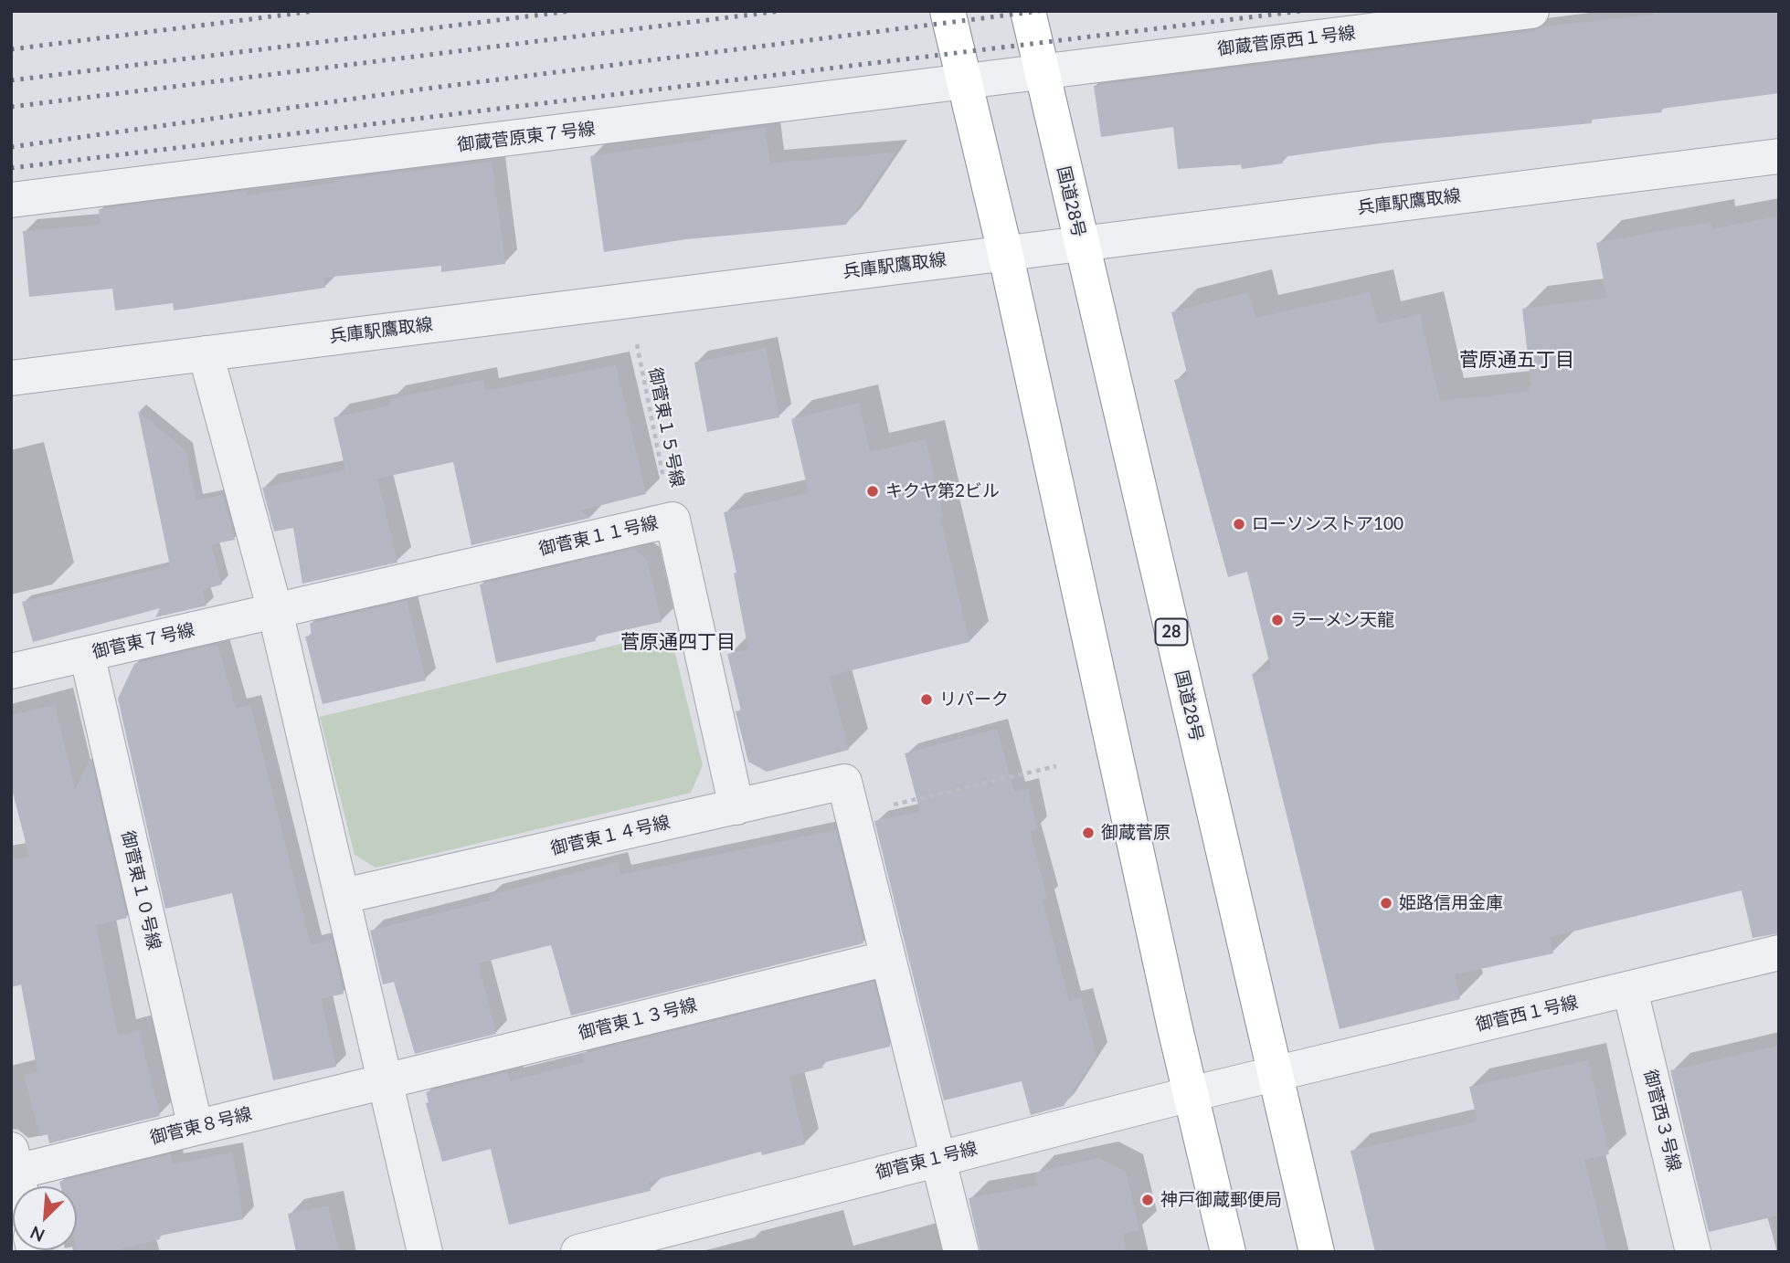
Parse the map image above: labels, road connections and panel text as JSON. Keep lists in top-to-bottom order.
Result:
{
  "streets": {
    "highway": ["国道28号", "28"],
    "street": [
      "御蔵菅原西１号線",
      "御蔵菅原東７号線",
      "兵庫駅鷹取線",
      "御菅東１１号線",
      "御菅東７号線",
      "御菅東１４号線",
      "御菅東１０号線",
      "御菅西１号線",
      "御菅東１３号線",
      "御菅西３号線",
      "御菅東８号線",
      "御菅東１号線"
    ],
    "path": ["御菅東１５号線"]
  },
  "crossings": [
    ["御蔵菅原西１号線", "御蔵菅原東７号線"],
    ["御蔵菅原西１号線", "国道28号"],
    ["御蔵菅原東７号線", "国道28号"],
    ["国道28号", "兵庫駅鷹取線"],
    ["国道28号", "御菅西１号線"],
    ["国道28号", "御菅東１号線"],
    ["御菅東１５号線", "御菅東１１号線"],
    ["御菅東１１号線", "御菅東７号線"],
    ["御菅東１１号線", "御菅東１４号線"],
    ["御菅東７号線", "御菅東１０号線"],
    ["御菅東１４号線", "御菅東１３号線"],
    ["御菅東１４号線", "御菅東１号線"],
    ["御菅東１０号線", "御菅東８号線"],
    ["御菅西１号線", "御菅西３号線"],
    ["御菅西１号線", "御菅東１号線"],
    ["御菅東１３号線", "御菅東８号線"]
  ],
  "districts": ["菅原通五丁目", "菅原通四丁目"],
  "places": [
    "キクヤ第2ビル",
    "ローソンストア100",
    "ラーメン天龍",
    "リパーク",
    "御蔵菅原",
    "姫路信用金庫",
    "神戸御蔵郵便局"
  ],
  "north": "bottom left"
}
